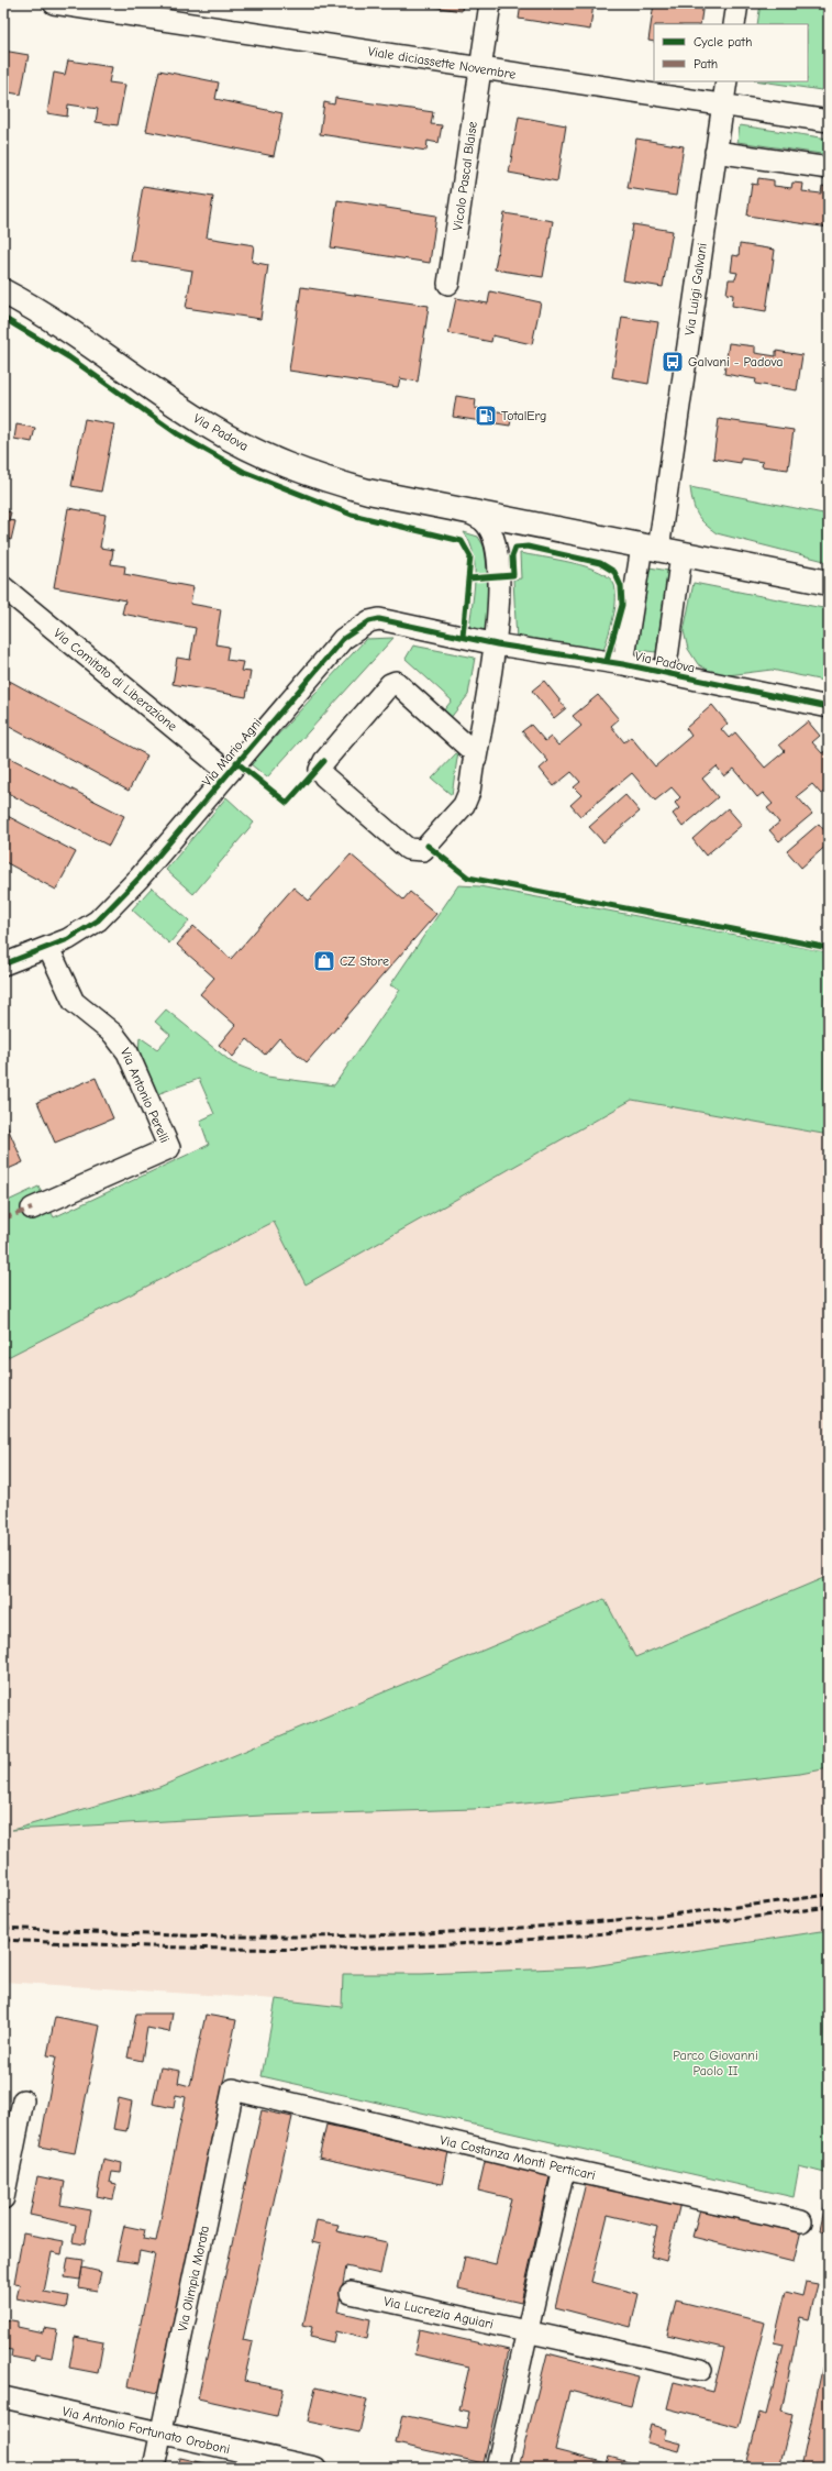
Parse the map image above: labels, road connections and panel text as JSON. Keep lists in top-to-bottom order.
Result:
{
  "streets": {
    "main road": ["Via Padova"],
    "street": [
      "Viale diciassette Novembre",
      "Vicolo Pascal Blaise",
      "Via Luigi Galvani",
      "Via Comitato di Liberazione",
      "Via Mario Agni",
      "Via Antonio Perelli",
      "Via Costanza Monti Perticari",
      "Via Olimpia Morata",
      "Via Lucrezia Aguiari",
      "Via Antonio Fortunato Oroboni"
    ]
  },
  "crossings": [
    ["Viale diciassette Novembre", "Vicolo Pascal Blaise"],
    ["Viale diciassette Novembre", "Via Luigi Galvani"],
    ["Via Luigi Galvani", "Via Padova"],
    ["Via Padova", "Via Mario Agni"],
    ["Via Comitato di Liberazione", "Via Mario Agni"],
    ["Via Mario Agni", "Via Antonio Perelli"],
    ["Via Costanza Monti Perticari", "Via Olimpia Morata"],
    ["Via Olimpia Morata", "Via Antonio Fortunato Oroboni"]
  ],
  "parks": ["Parco Giovanni Paolo II"],
  "places": {
    "bus stop": ["Galvani - Padova"],
    "fuel station": ["TotalErg"],
    "shop": ["CZ Store"]
  },
  "legend": ["Cycle path", "Path"]
}
